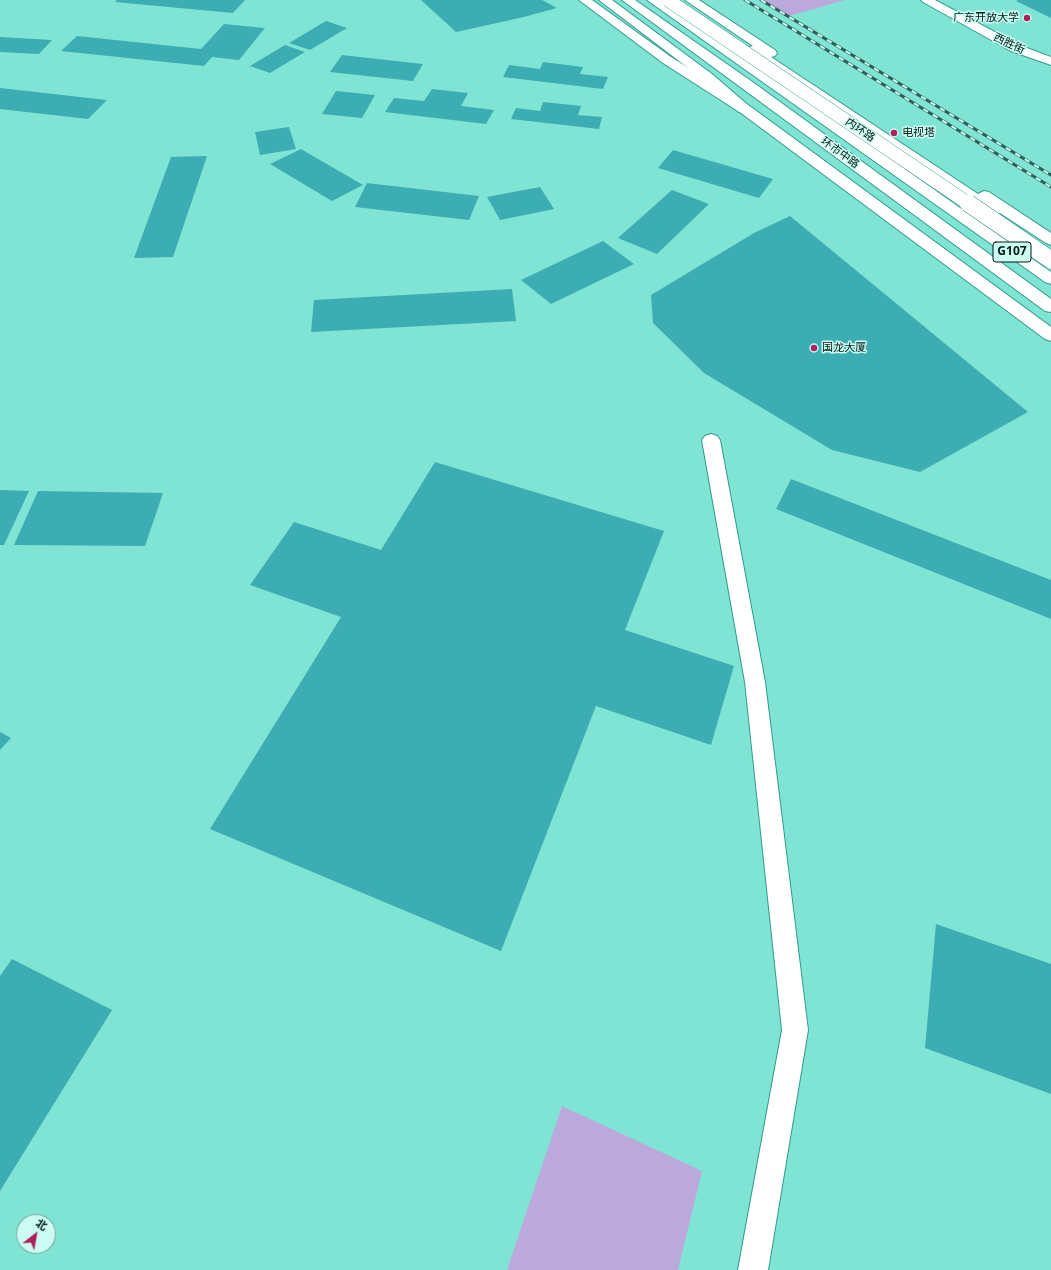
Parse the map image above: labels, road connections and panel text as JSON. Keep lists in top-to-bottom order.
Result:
{
  "streets": {
    "main road": [
      "西胜街",
      "内环路",
      "环市中路",
      "G107"
    ]
  },
  "places": ["广东开放大学", "电视塔", "国龙大厦"],
  "north": "top right"
}
